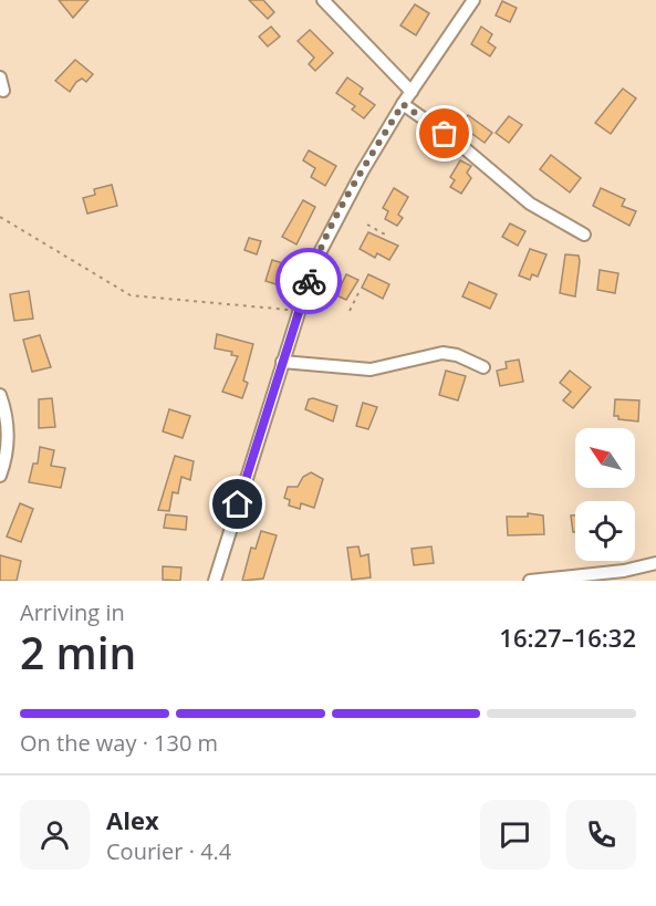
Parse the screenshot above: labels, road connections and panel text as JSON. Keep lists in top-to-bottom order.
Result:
{
  "north": "top left",
  "page": {
    "heading": ["2 min", "Arriving in", "16:27–16:32"],
    "panel": ["Alex", "Courier · 4.4"],
    "bar": "On the way · 130 m"
  }
}
